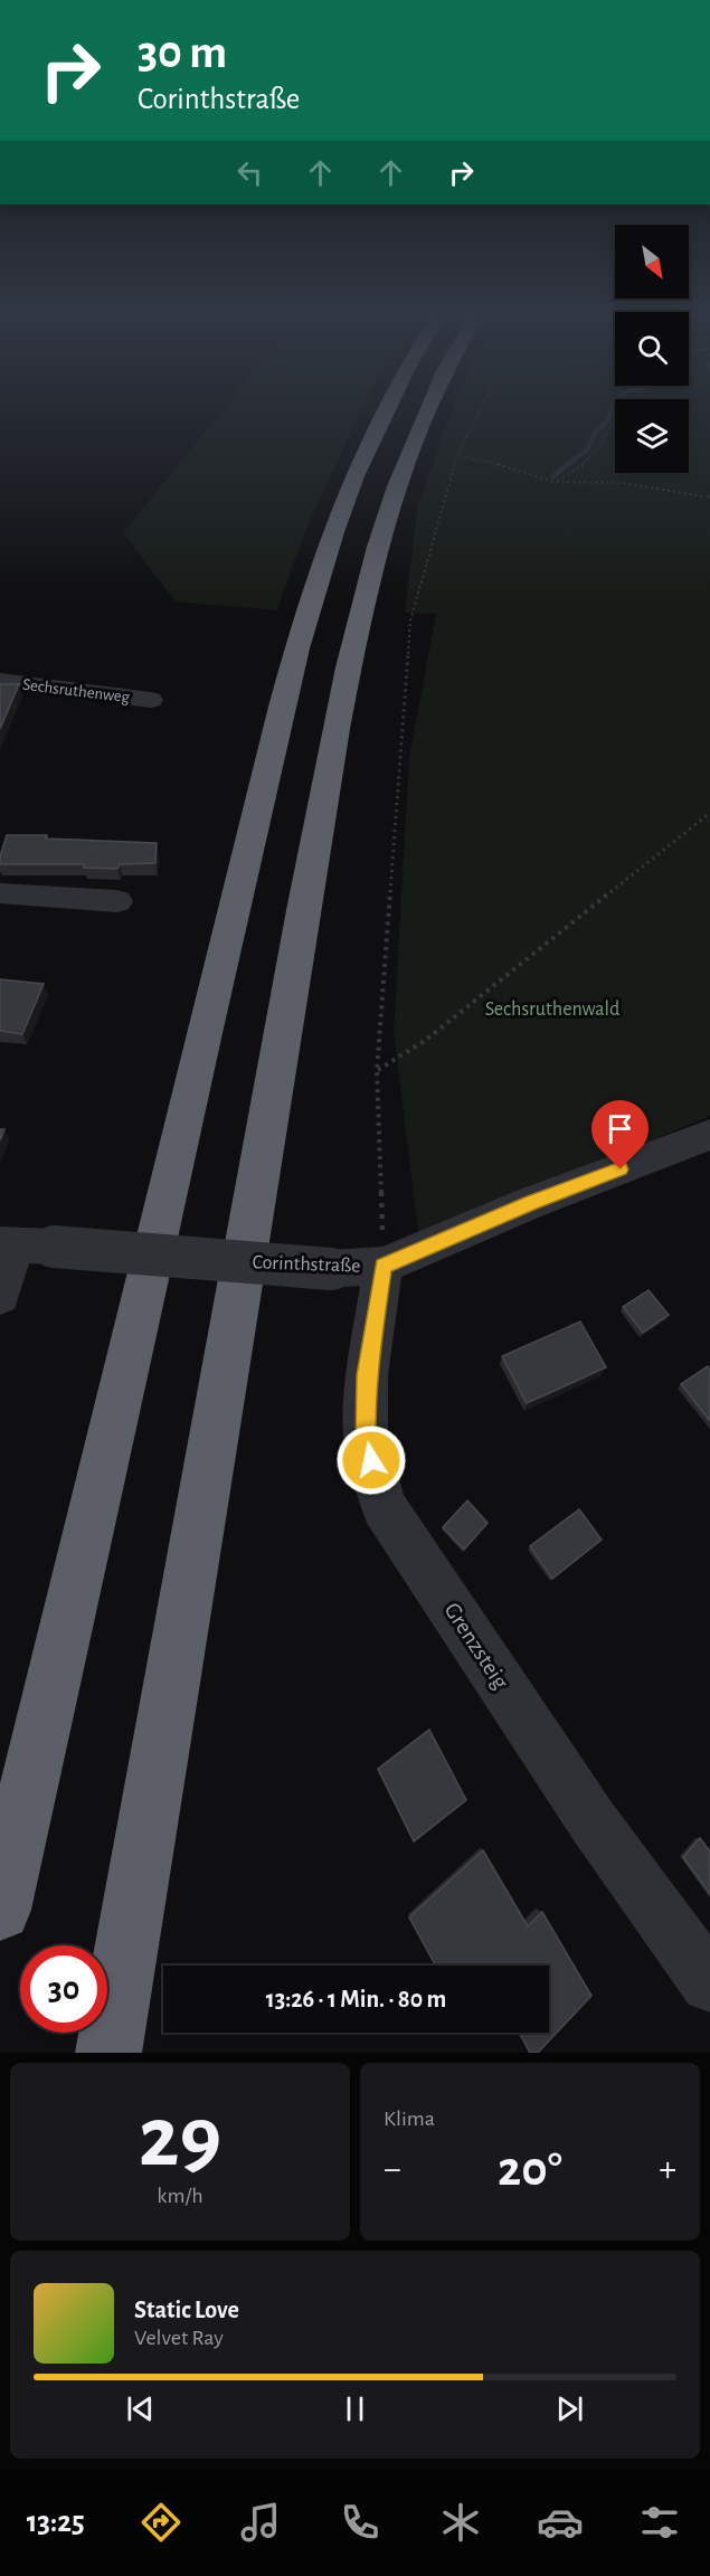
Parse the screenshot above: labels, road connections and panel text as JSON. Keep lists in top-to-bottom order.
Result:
{
  "streets": {
    "street": ["Sechsruthenweg", "Corinthstraße", "Grenzsteig"]
  },
  "crossings": [
    ["Corinthstraße", "Grenzsteig"]
  ],
  "parks": ["Sechsruthenwald"],
  "north": "bottom right",
  "page": {
    "turn": ["30 m", "Corinthstraße"],
    "limit": "30",
    "trip": "13:26 · 1 Min. · 80 m",
    "tile": [
      ["29", "km/h"],
      "Klima"
    ],
    "heat": ["−", "20°", "+"],
    "song": ["Static Love", "Velvet Ray"],
    "tabs": "13:25"
  }
}
